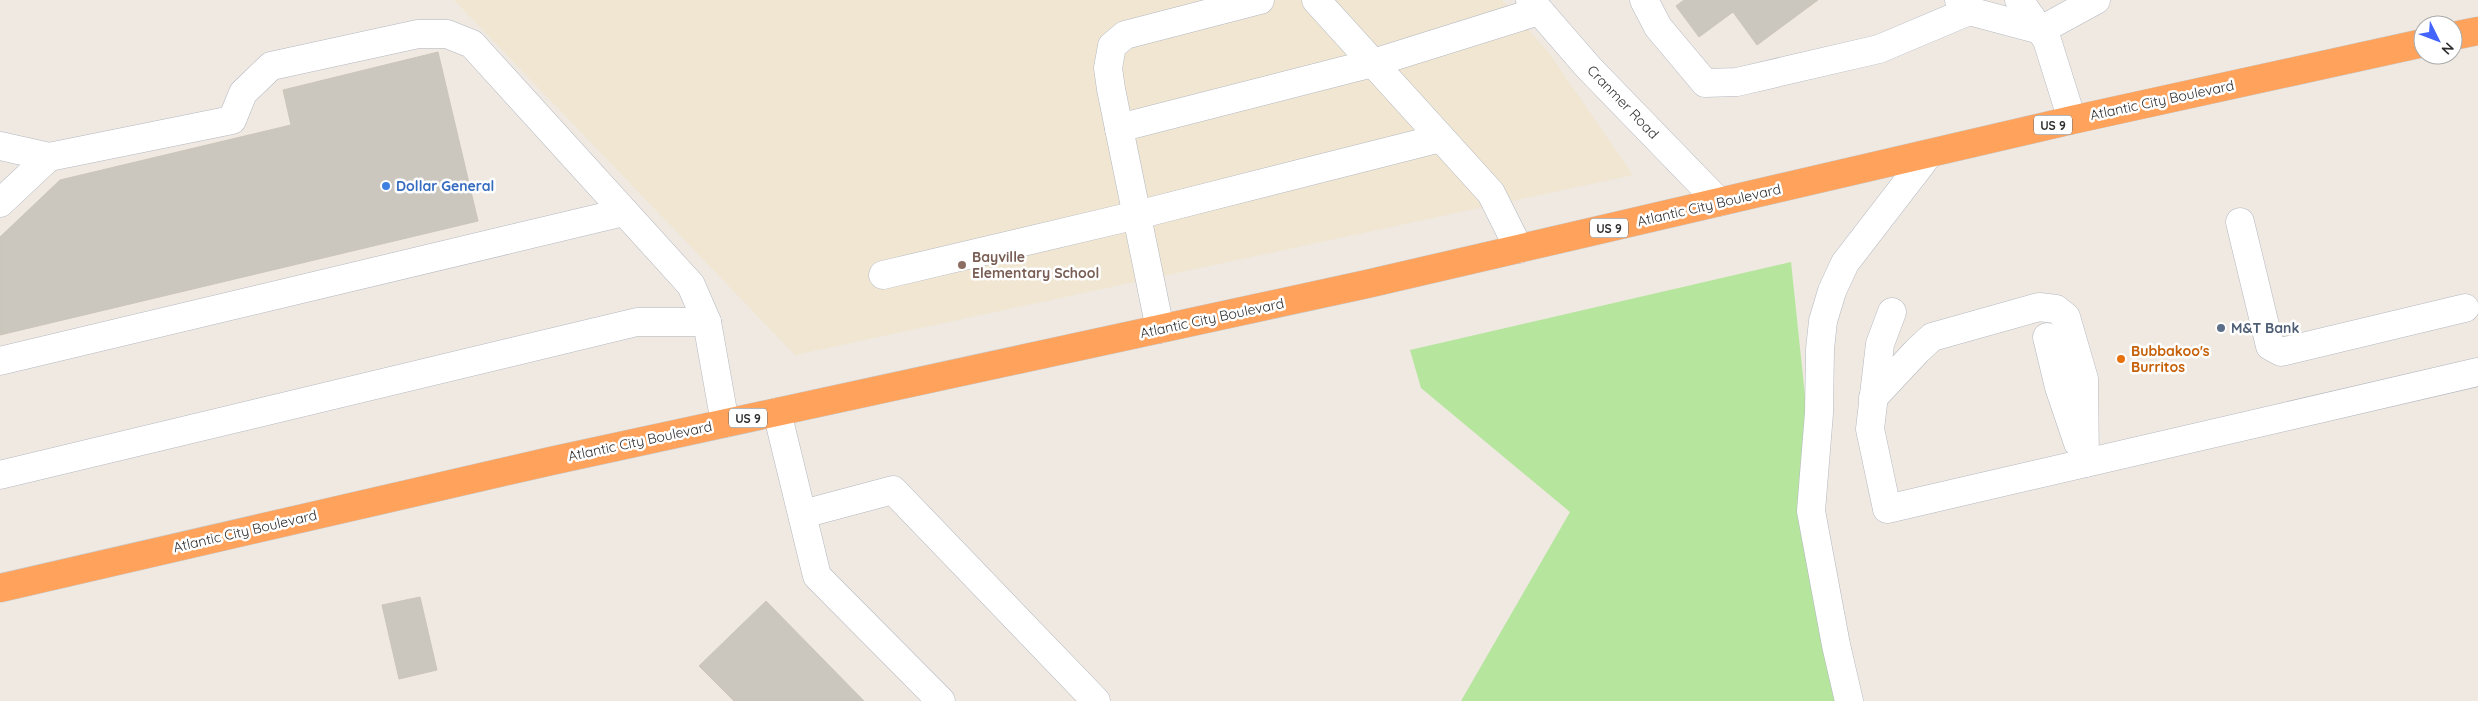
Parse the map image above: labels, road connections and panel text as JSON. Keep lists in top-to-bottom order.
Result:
{
  "streets": {
    "highway": ["Atlantic City Boulevard", "US 9"],
    "street": ["Cranmer Road"]
  },
  "crossings": [
    ["Atlantic City Boulevard", "Cranmer Road"]
  ],
  "places": [
    "Dollar General",
    "Bayville Elementary School",
    "M&T Bank",
    "Bubbakoo's Burritos"
  ],
  "north": "bottom right"
}
